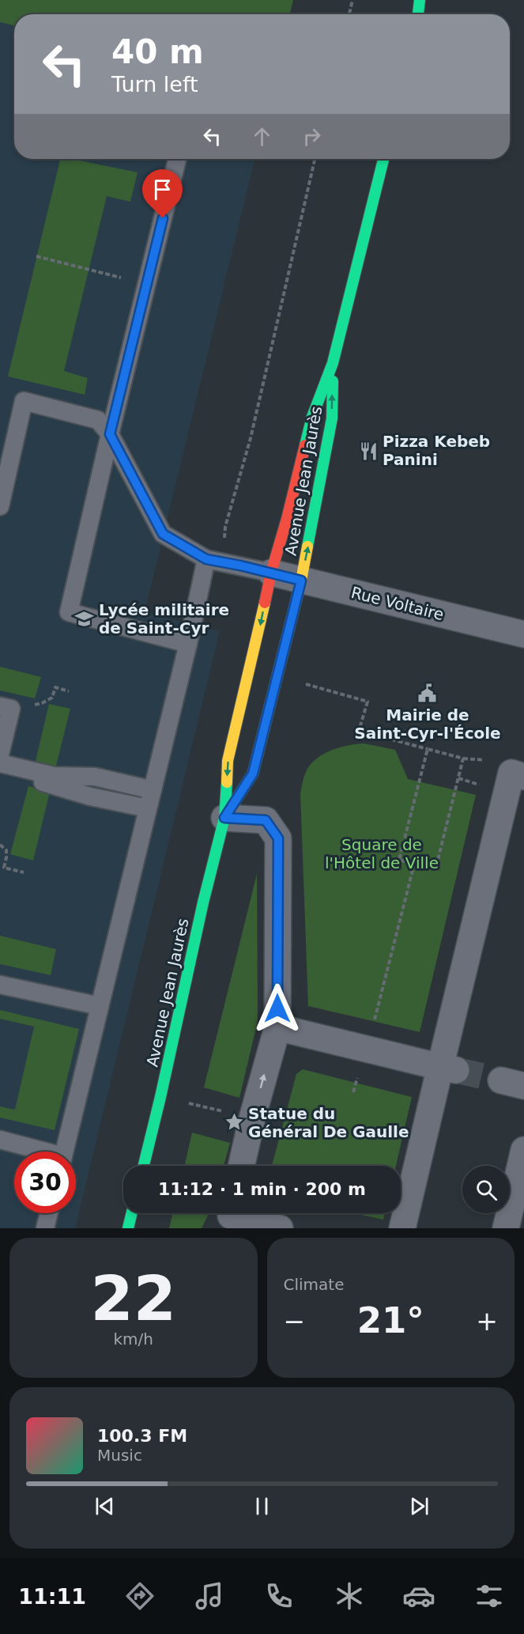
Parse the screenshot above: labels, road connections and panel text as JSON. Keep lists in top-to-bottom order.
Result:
{
  "streets": {
    "main road": ["Avenue Jean Jaurès"],
    "street": ["Rue Voltaire"]
  },
  "crossings": [
    ["Avenue Jean Jaurès", "Rue Voltaire"]
  ],
  "parks": ["Square de l'Hôtel de Ville"],
  "places": {
    "restaurant": ["Pizza Kebeb Panini"],
    "school or university": ["Lycée militaire de Saint-Cyr"],
    "public building": ["Mairie de Saint-Cyr-l'École"],
    "place": ["Statue du Général De Gaulle"]
  },
  "page": {
    "turn": ["40 m", "Turn left"],
    "limit": "30",
    "trip": "11:12 · 1 min · 200 m",
    "tile": [
      ["22", "km/h"],
      "Climate"
    ],
    "heat": ["−", "21°", "+"],
    "song": ["100.3 FM", "Music"],
    "tabs": "11:11"
  }
}
